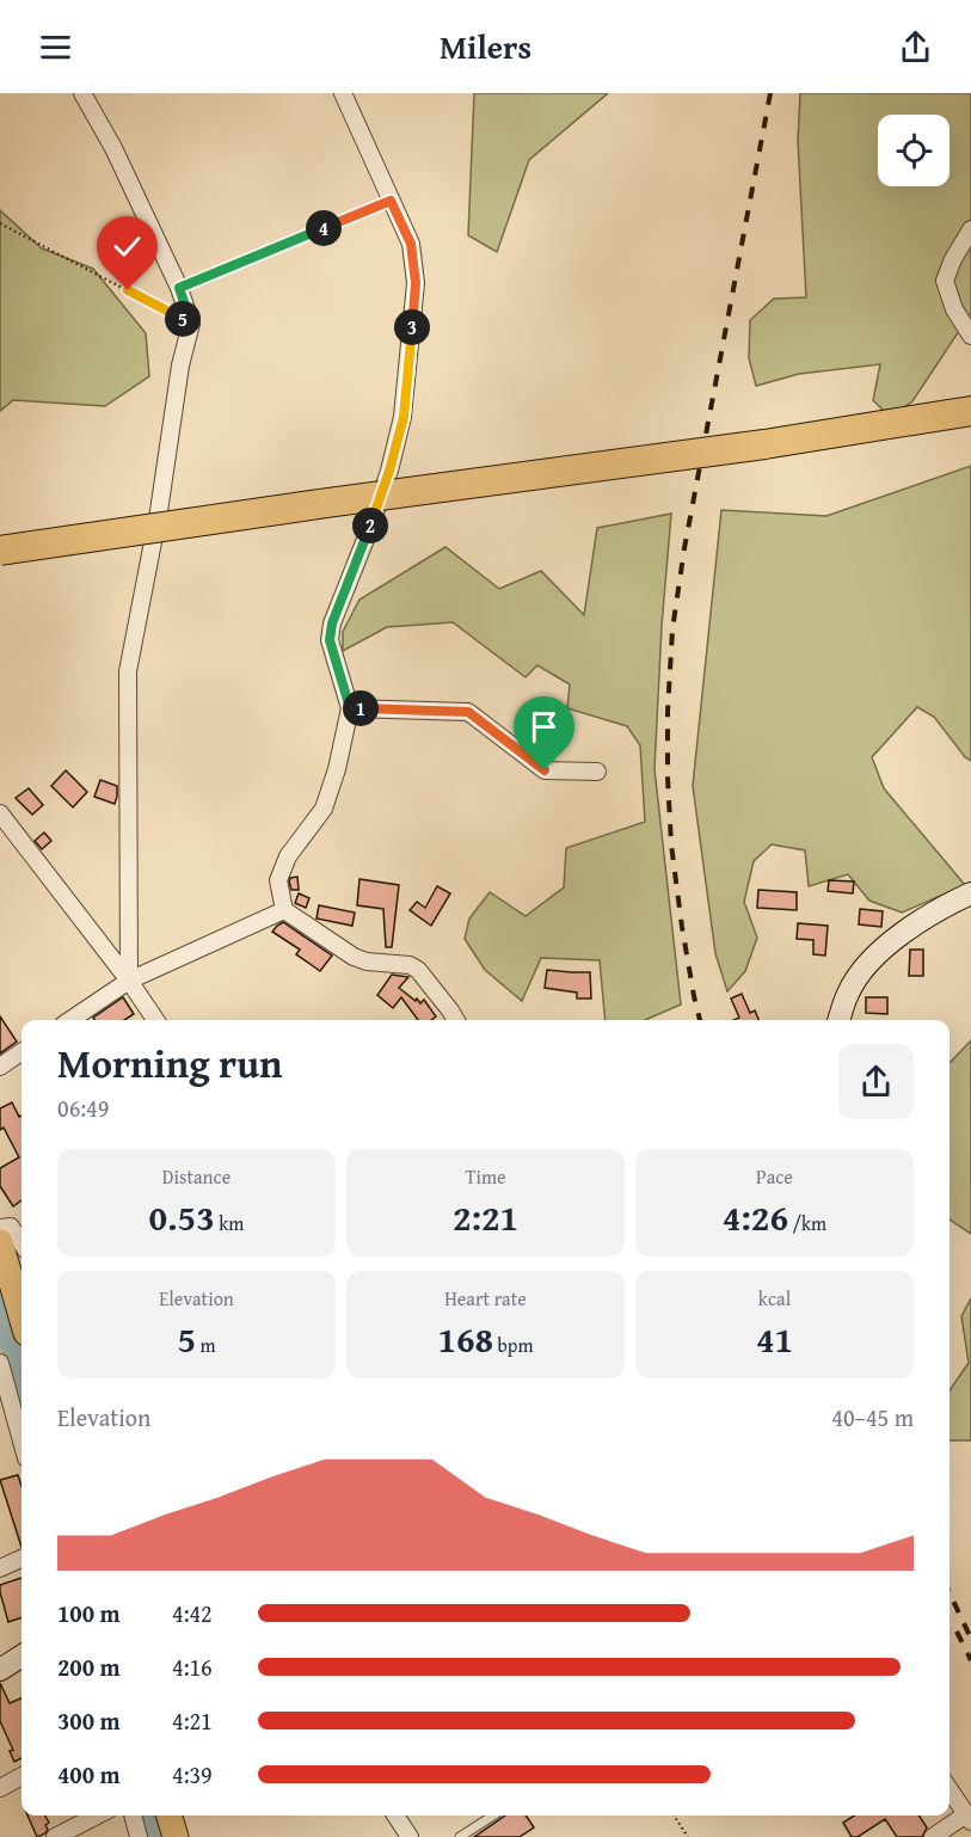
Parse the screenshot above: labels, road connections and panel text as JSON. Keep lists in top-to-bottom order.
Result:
{
  "page": {
    "header": "Milers",
    "pins": [
      "4",
      "5",
      "3",
      "2",
      "1"
    ],
    "heading": ["Morning run", "06:49"],
    "stats": [
      ["Distance", "0.53 km"],
      ["Time", "2:21"],
      ["Pace", "4:26 /km"],
      ["Elevation", "5 m"],
      ["Heart rate", "168 bpm"],
      ["kcal", "41"]
    ],
    "chart": ["Elevation", "40–45 m"],
    "list": [
      {
        "name": "100 m",
        "note": "4:42"
      },
      {
        "name": "200 m",
        "note": "4:16"
      },
      {
        "name": "300 m",
        "note": "4:21"
      },
      {
        "name": "400 m",
        "note": "4:39"
      }
    ]
  }
}
